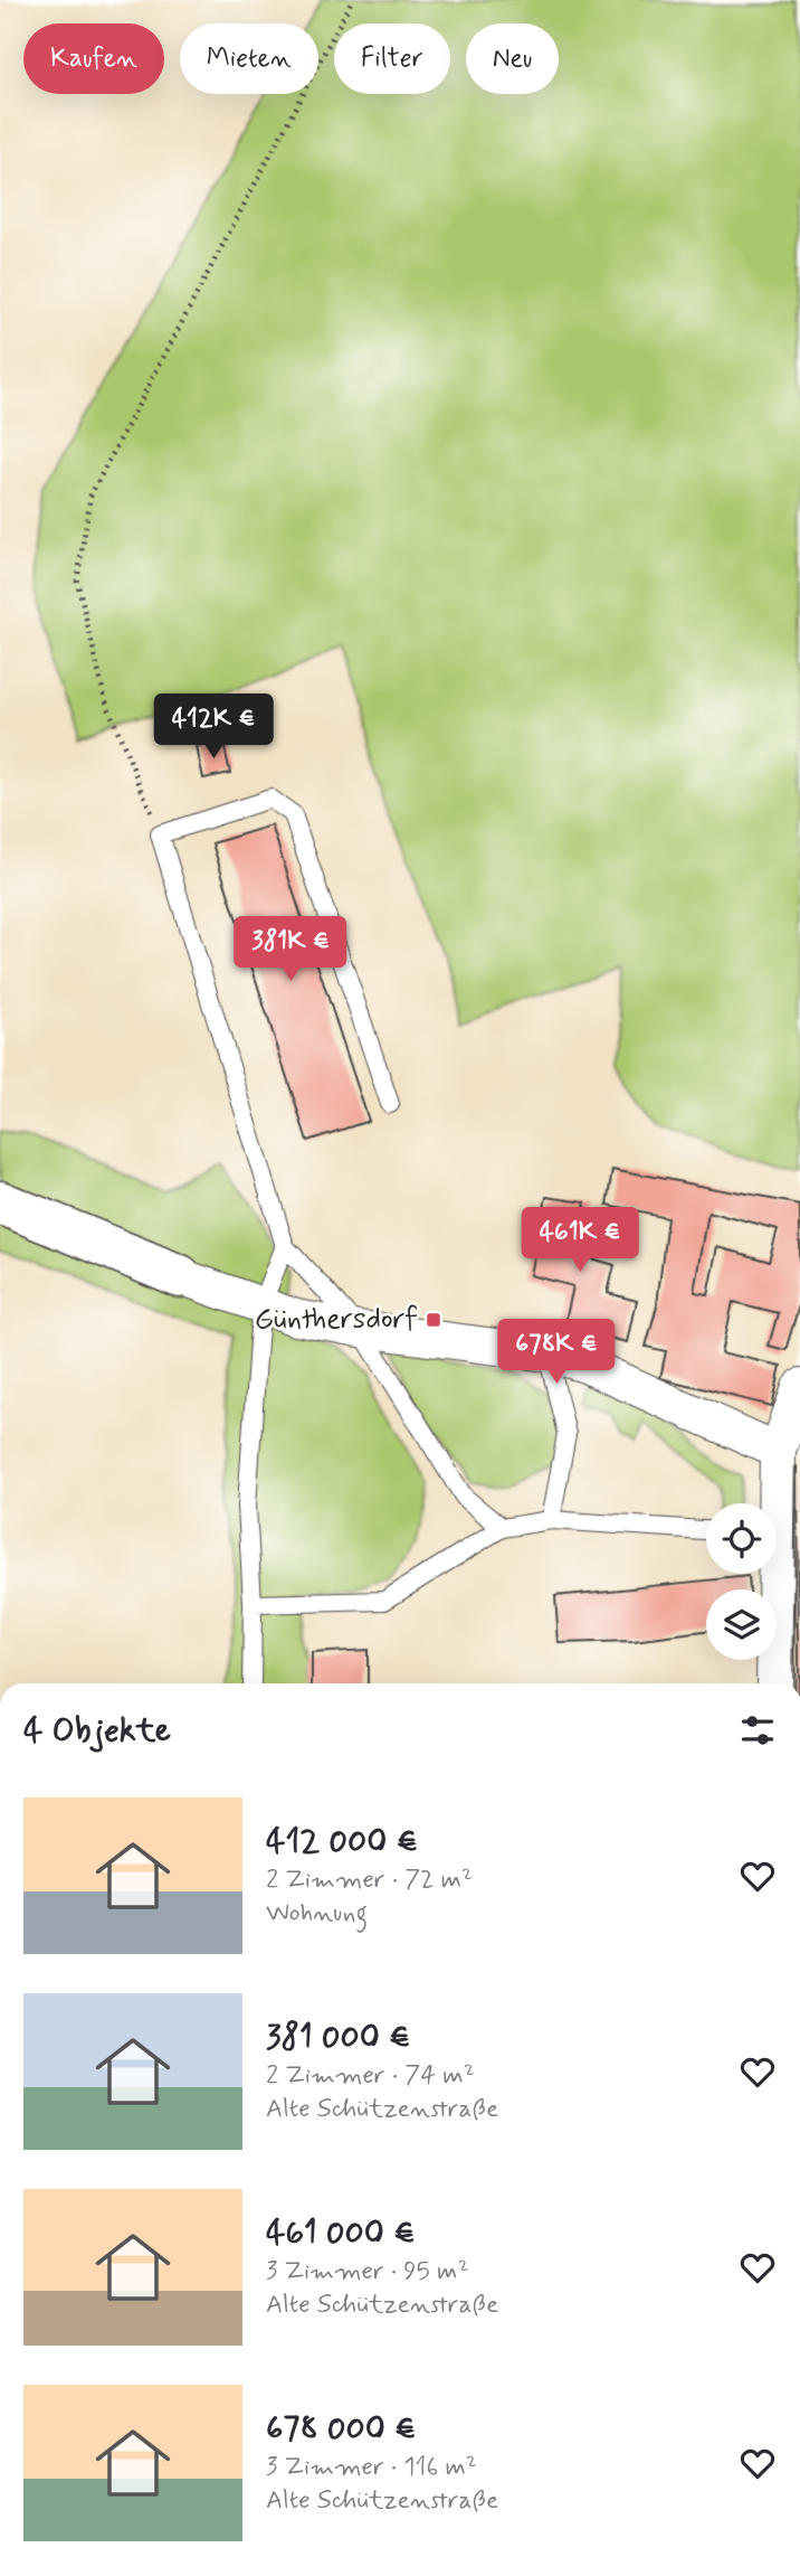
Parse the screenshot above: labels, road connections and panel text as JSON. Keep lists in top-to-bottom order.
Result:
{
  "places": {
    "transit": ["Günthersdorf"]
  },
  "page": {
    "chip": [
      "Kaufen",
      "Mieten",
      "Filter",
      "Neu"
    ],
    "price": [
      "412K €",
      "381K €",
      "461K €",
      "678K €"
    ],
    "heading": "4 Objekte",
    "list": [
      {
        "name": "412 000 €",
        "note": "2 Zimmer · 72 m² · Wohnung"
      },
      {
        "name": "381 000 €",
        "note": "2 Zimmer · 74 m² · Alte Schützenstraße"
      },
      {
        "name": "461 000 €",
        "note": "3 Zimmer · 95 m² · Alte Schützenstraße"
      },
      {
        "name": "678 000 €",
        "note": "3 Zimmer · 116 m² · Alte Schützenstraße"
      }
    ]
  }
}
